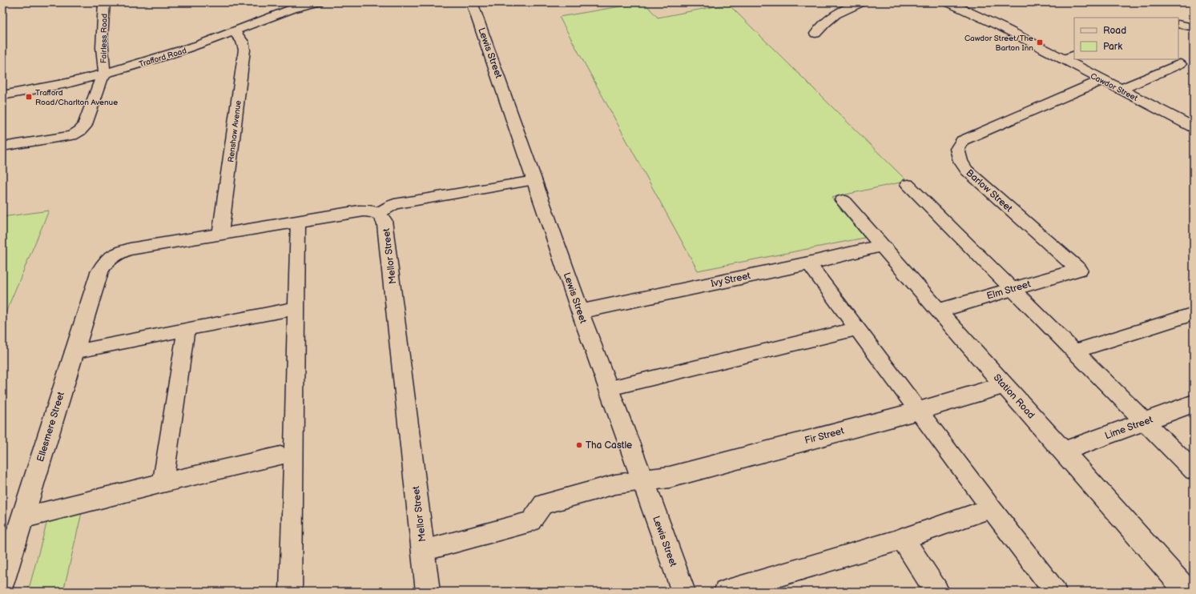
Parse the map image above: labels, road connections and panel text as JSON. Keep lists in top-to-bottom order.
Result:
{
  "streets": {
    "street": [
      "Fairless Road",
      "Lewis Street",
      "Trafford Road",
      "Cawdor Street",
      "Renshaw Avenue",
      "Barlow Street",
      "Mellor Street",
      "Ivy Street",
      "Elm Street",
      "Station Road",
      "Ellesmere Street",
      "Lime Street",
      "Fir Street"
    ]
  },
  "crossings": [
    ["Fairless Road", "Trafford Road"],
    ["Lewis Street", "Ivy Street"],
    ["Lewis Street", "Fir Street"],
    ["Trafford Road", "Renshaw Avenue"],
    ["Cawdor Street", "Barlow Street"],
    ["Renshaw Avenue", "Ellesmere Street"],
    ["Barlow Street", "Elm Street"],
    ["Ivy Street", "Station Road"],
    ["Elm Street", "Station Road"],
    ["Station Road", "Lime Street"],
    ["Station Road", "Fir Street"]
  ],
  "places": {
    "transit": ["Cawdor Street/The Barton Inn", "Trafford Road/Charlton Avenue"],
    "other": ["Tha Castle"]
  },
  "legend": ["Road", "Park"]
}
